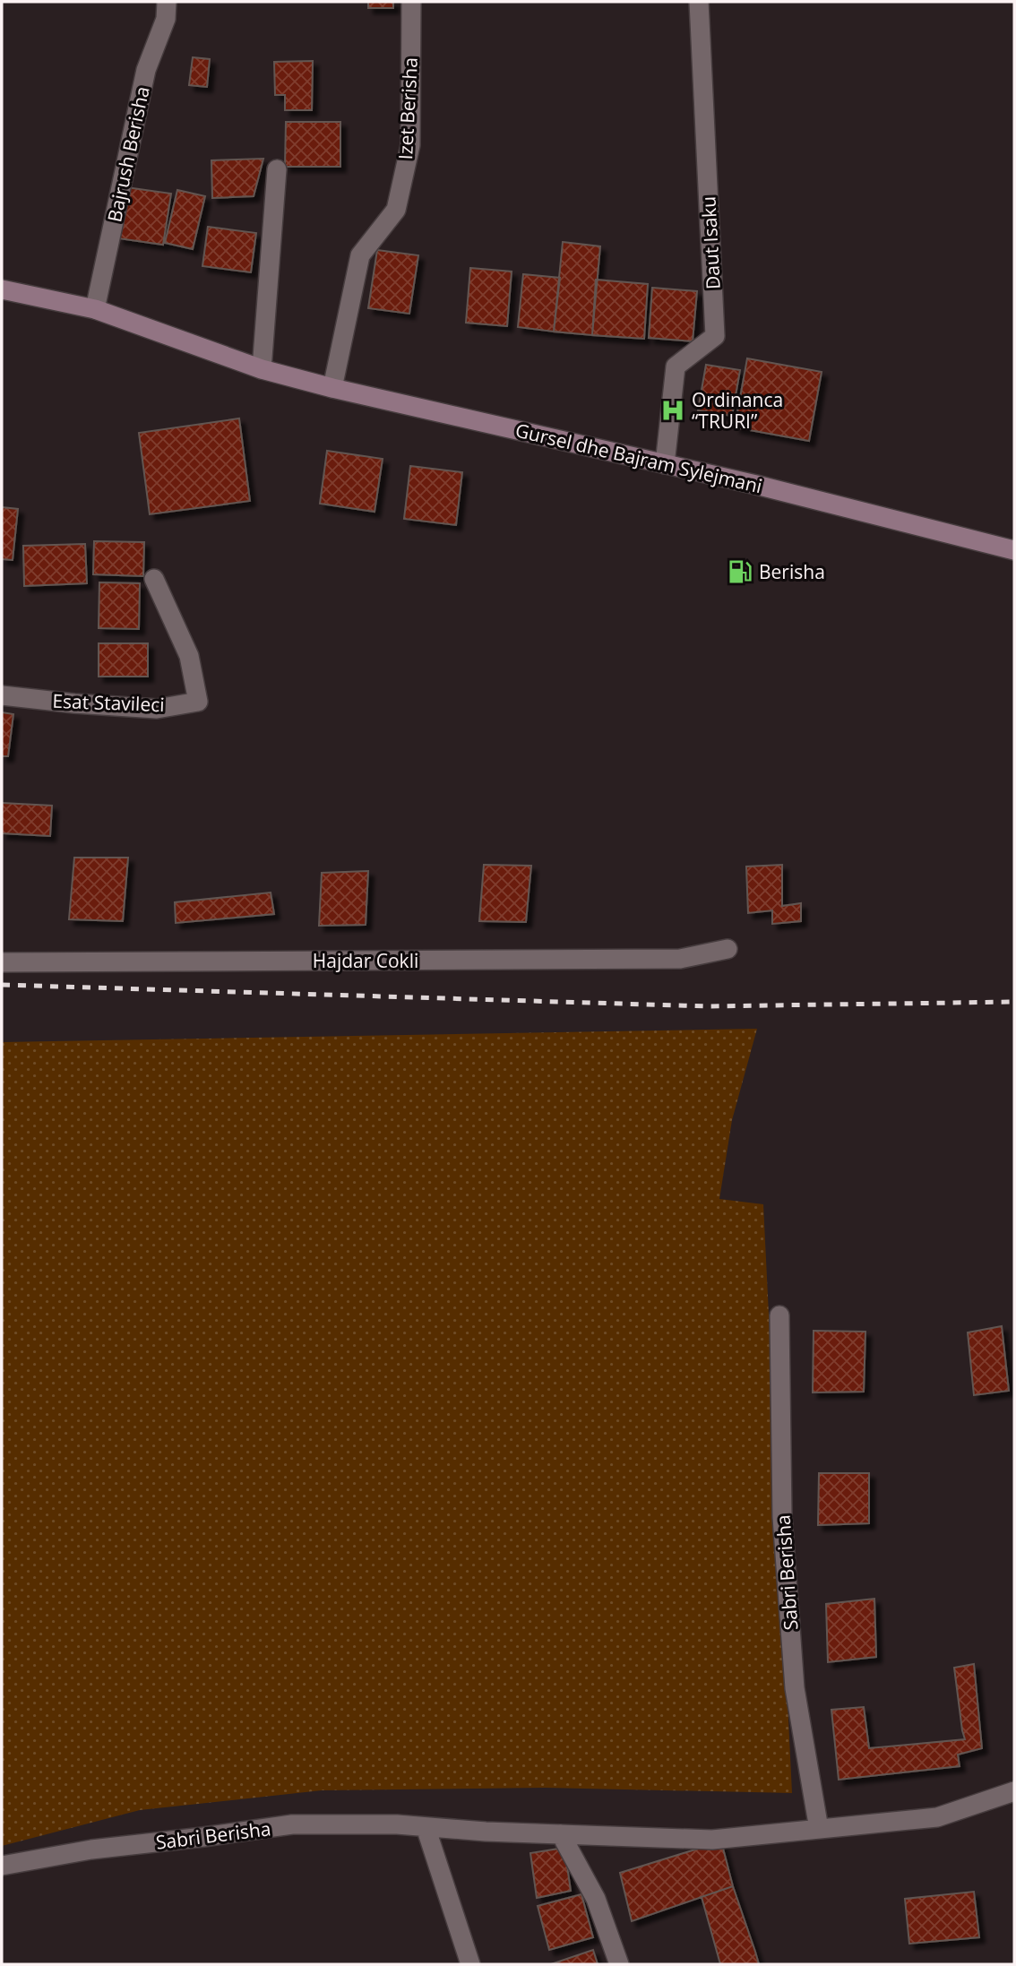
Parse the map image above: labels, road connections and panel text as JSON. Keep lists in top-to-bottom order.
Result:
{
  "streets": {
    "street": [
      "Izet Berisha",
      "Bajrush Berisha",
      "Daut Isaku",
      "Gursel dhe Bajram Sylejmani",
      "Esat Stavileci",
      "Hajdar Cokli",
      "Sabri Berisha"
    ]
  },
  "crossings": [
    ["Izet Berisha", "Gursel dhe Bajram Sylejmani"],
    ["Bajrush Berisha", "Gursel dhe Bajram Sylejmani"],
    ["Daut Isaku", "Gursel dhe Bajram Sylejmani"]
  ],
  "places": {
    "hospital": ["Ordinanca “TRURI”"],
    "fuel station": ["Berisha"]
  }
}
